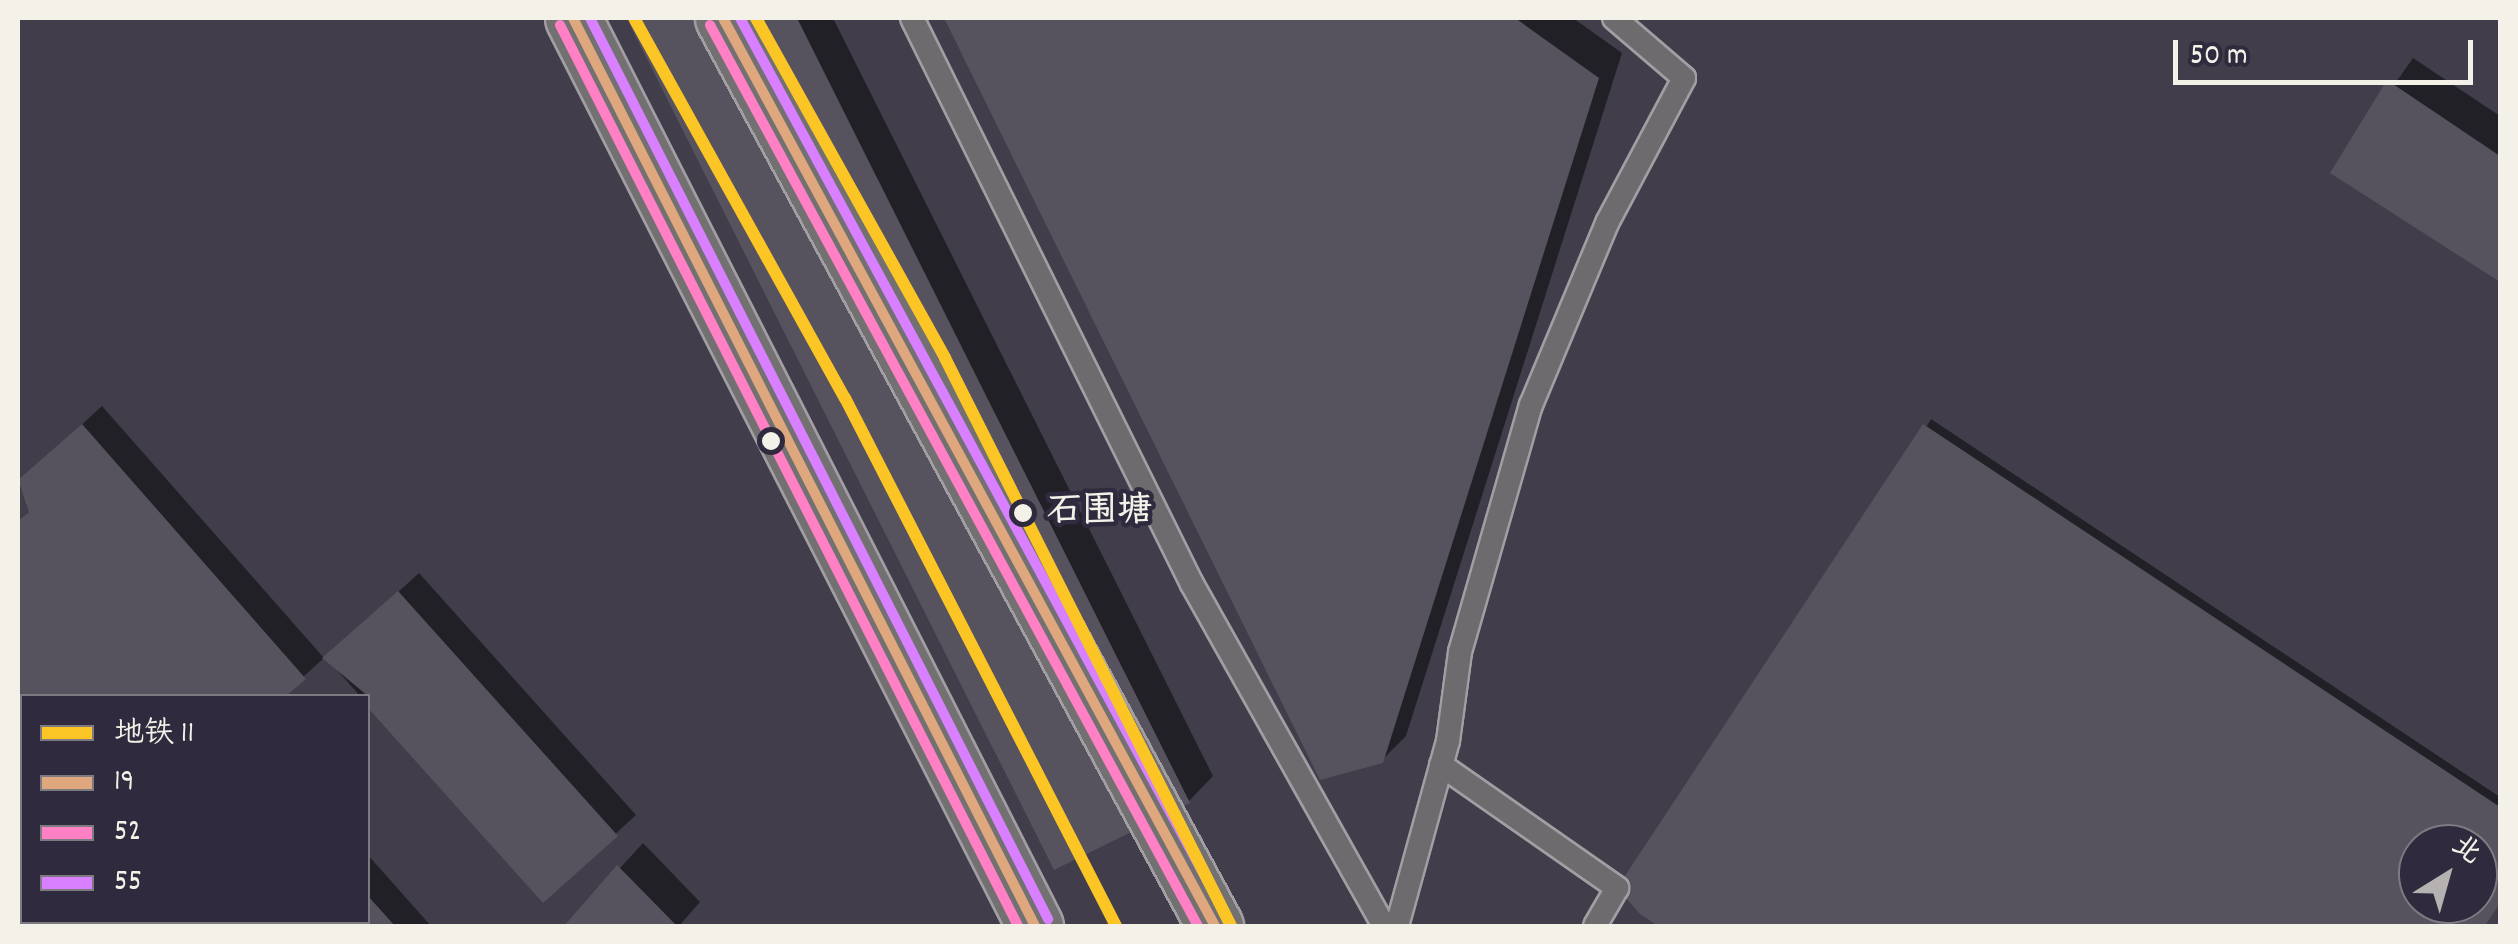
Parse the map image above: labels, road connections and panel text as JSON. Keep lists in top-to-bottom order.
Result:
{
  "places": ["石围塘"],
  "lines": [
    "metro line 11",
    "transit line 19",
    "transit line 55",
    "transit line 52"
  ],
  "legend": [
    "地铁 11",
    "19",
    "52",
    "55"
  ],
  "scale_bar": "50 m",
  "north": "top right"
}
